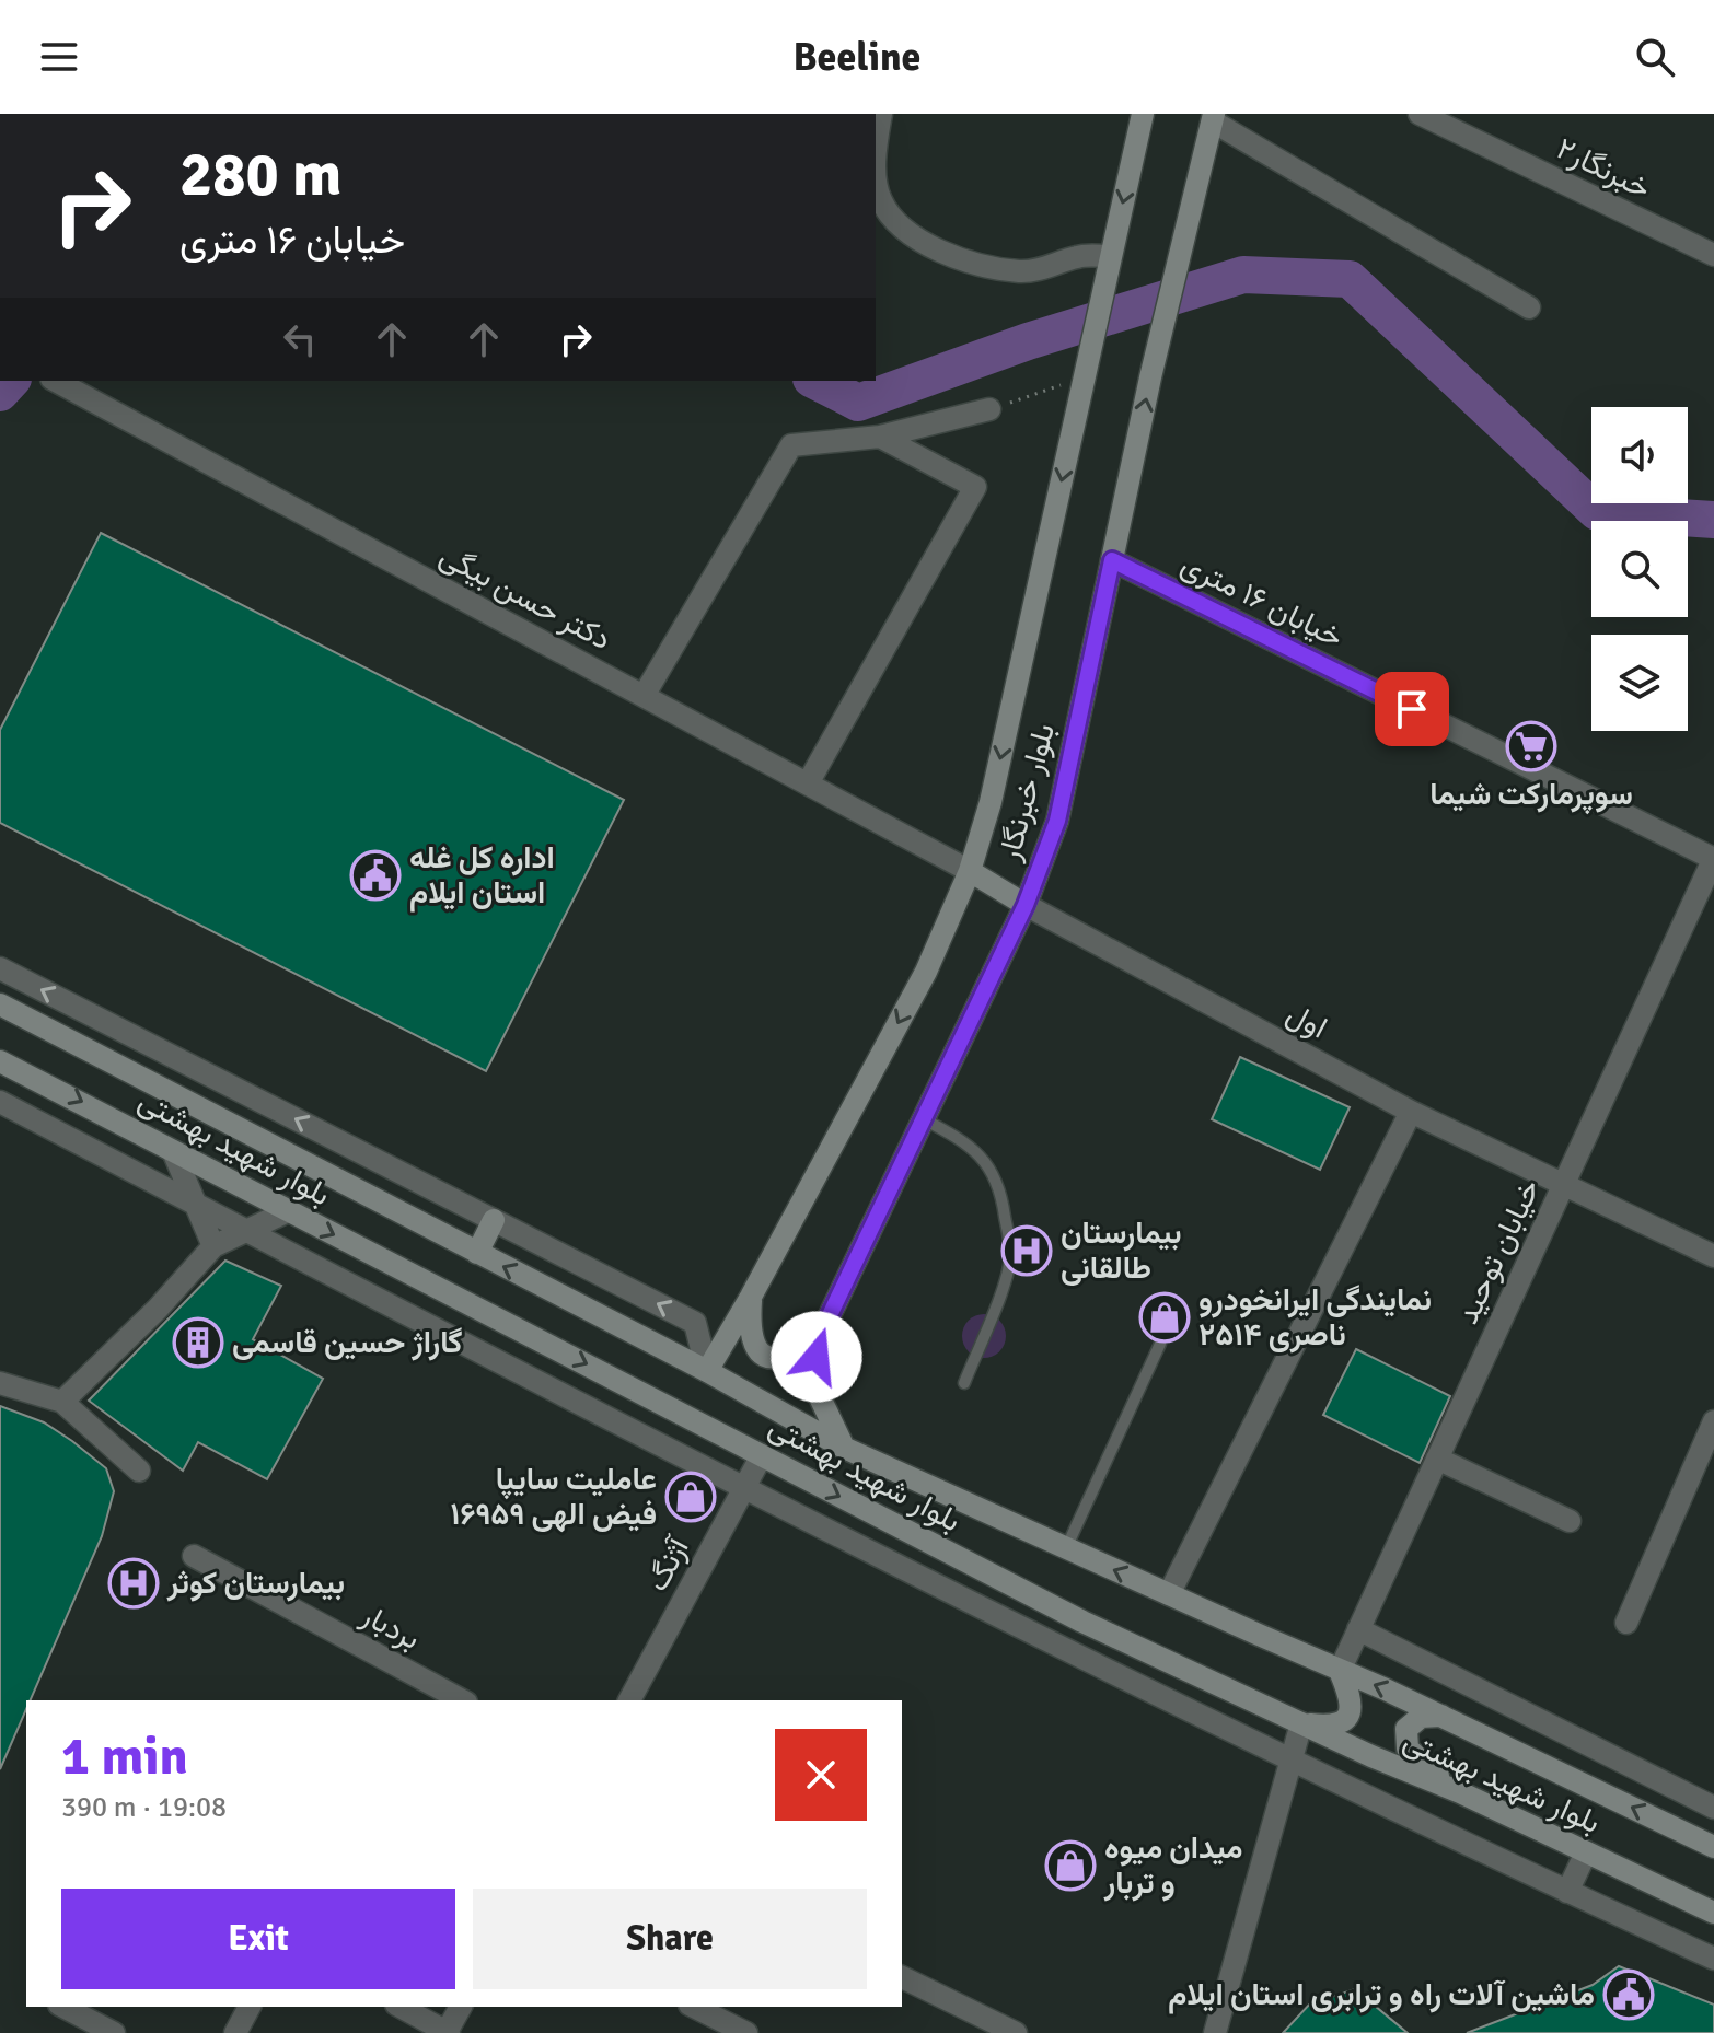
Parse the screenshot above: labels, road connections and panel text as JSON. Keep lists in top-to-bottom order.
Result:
{
  "streets": {
    "main road": ["بلوار خبرنگار", "بلوار شهید بهشتی"],
    "street": [
      "خبرنگار۲",
      "دکتر حسن بیگی",
      "خیابان ۱۶ متری",
      "اول",
      "خیابان توحید",
      "آژنگ",
      "بردبار"
    ]
  },
  "crossings": [
    ["دکتر حسن بیگی", "بلوار خبرنگار"],
    ["خیابان ۱۶ متری", "بلوار خبرنگار"],
    ["خیابان ۱۶ متری", "خیابان توحید"],
    ["بلوار خبرنگار", "اول"],
    ["بلوار خبرنگار", "بلوار شهید بهشتی"],
    ["اول", "خیابان توحید"],
    ["بلوار شهید بهشتی", "خیابان توحید"],
    ["بلوار شهید بهشتی", "آژنگ"]
  ],
  "places": {
    "supermarket": ["سوپرمارکت شیما"],
    "public building": ["اداره کل غله استان ایلام", "ماشین آلات راه و ترابری استان ایلام"],
    "hospital": ["بیمارستان طالقانی", "بیمارستان کوثر"],
    "shop": ["نمایندگی ایرانخودرو ناصری ۲۵۱۴", "عاملیت سایپا ۱۶۹۵۹ فیض الهی", "میدان میوه و تربار"],
    "building": ["گاراژ حسین قاسمی"]
  },
  "page": {
    "header": "Beeline",
    "turn": ["280 m", "خیابان ۱۶ متری"],
    "heading": ["1 min", "390 m · 19:08"],
    "buttons": ["Exit", "Share"]
  }
}
